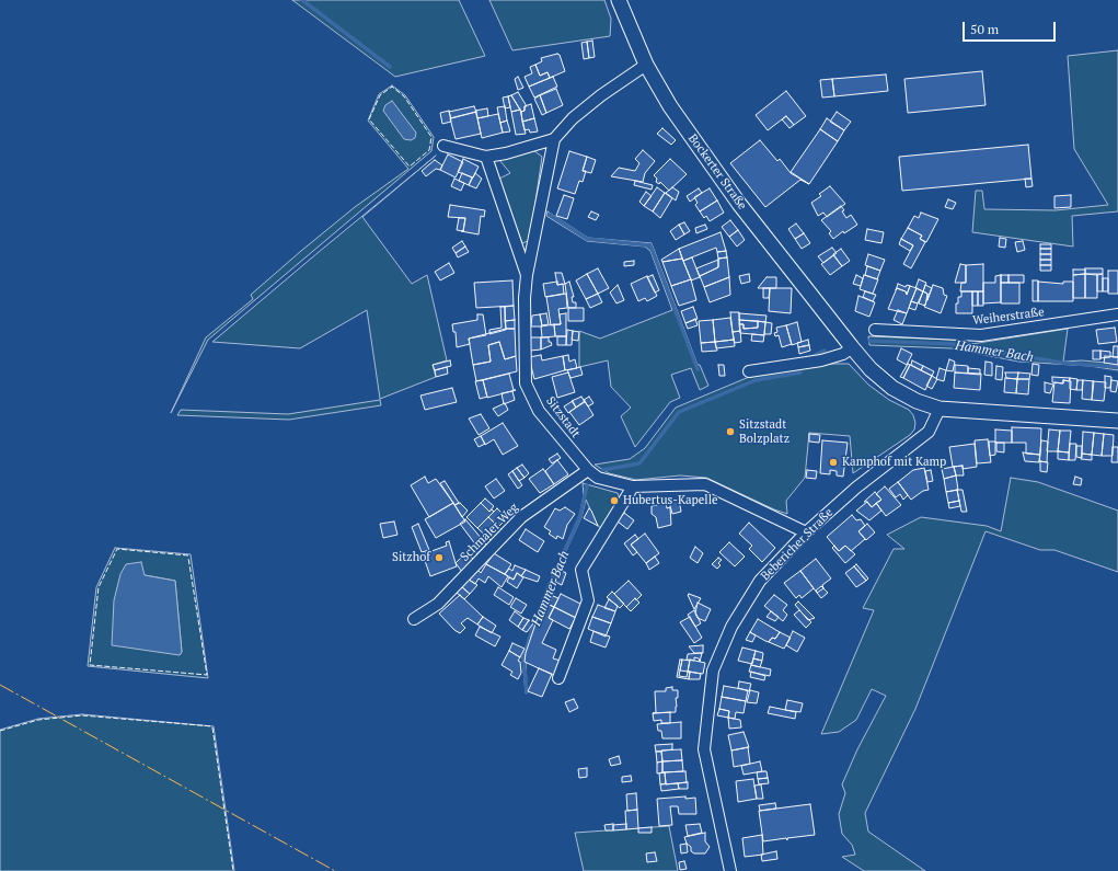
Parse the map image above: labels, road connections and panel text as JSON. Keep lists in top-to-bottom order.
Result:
{
  "streets": {
    "street": [
      "Bockerter Straße",
      "Weiherstraße",
      "Sitzstadt",
      "Schmaler Weg",
      "Bebericher Straße"
    ]
  },
  "crossings": [
    ["Sitzstadt", "Schmaler Weg"],
    ["Sitzstadt", "Bebericher Straße"]
  ],
  "water": ["Hammer Bach"],
  "places": [
    "Sitzstadt Bolzplatz",
    "Kamphof mit Kamp",
    "Hubertus-Kapelle",
    "Sitzhof"
  ],
  "scale_bar": "50 m"
}
